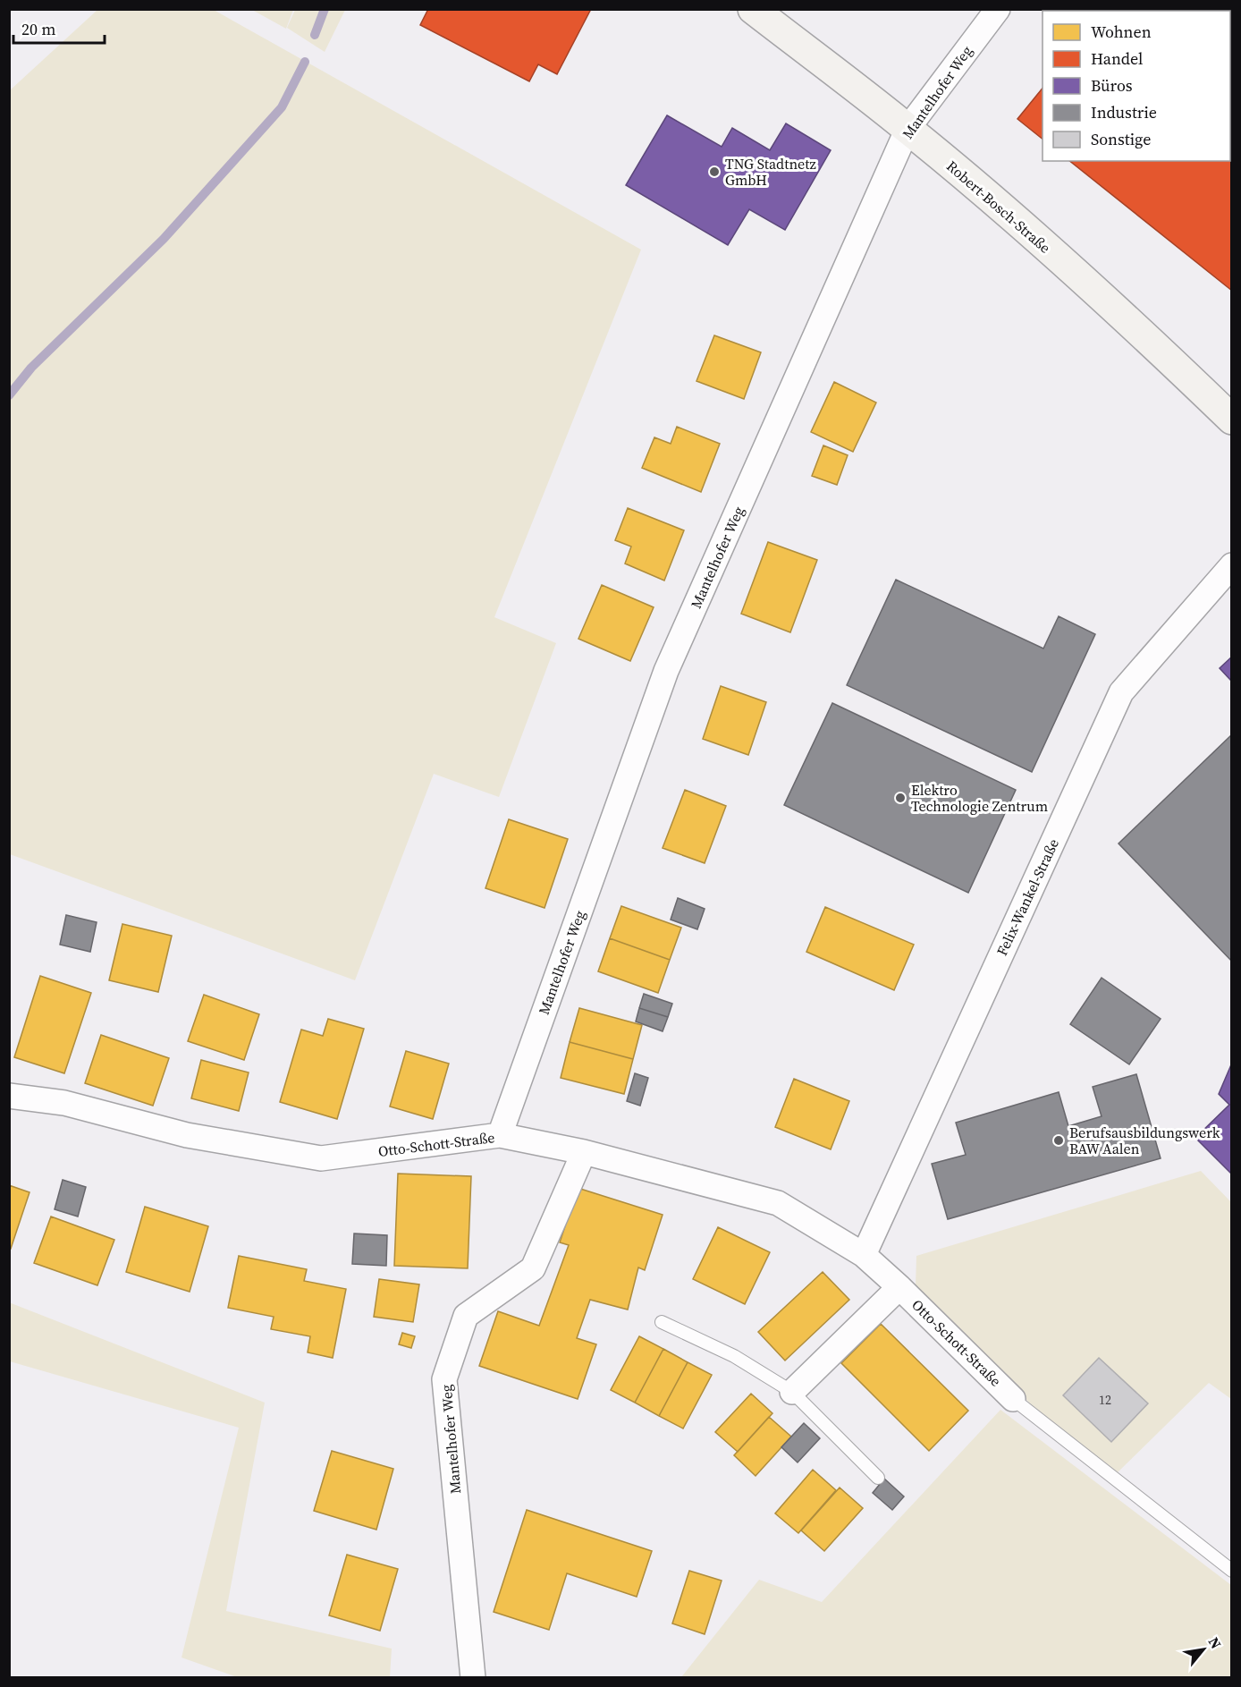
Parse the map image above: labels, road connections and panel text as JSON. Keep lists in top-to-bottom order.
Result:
{
  "streets": {
    "street": [
      "Mantelhofer Weg",
      "Robert-Bosch-Straße",
      "Felix-Wankel-Straße",
      "Otto-Schott-Straße"
    ]
  },
  "crossings": [
    ["Mantelhofer Weg", "Robert-Bosch-Straße"],
    ["Mantelhofer Weg", "Otto-Schott-Straße"],
    ["Felix-Wankel-Straße", "Otto-Schott-Straße"]
  ],
  "places": ["TNG Stadtnetz GmbH", "Elektro Technologie Zentrum", "Berufsausbildungswerk BAW Aalen"],
  "house_numbers": ["12"],
  "legend": [
    "Wohnen",
    "Handel",
    "Büros",
    "Industrie",
    "Sonstige"
  ],
  "scale_bar": "20 m",
  "north": "top right"
}
